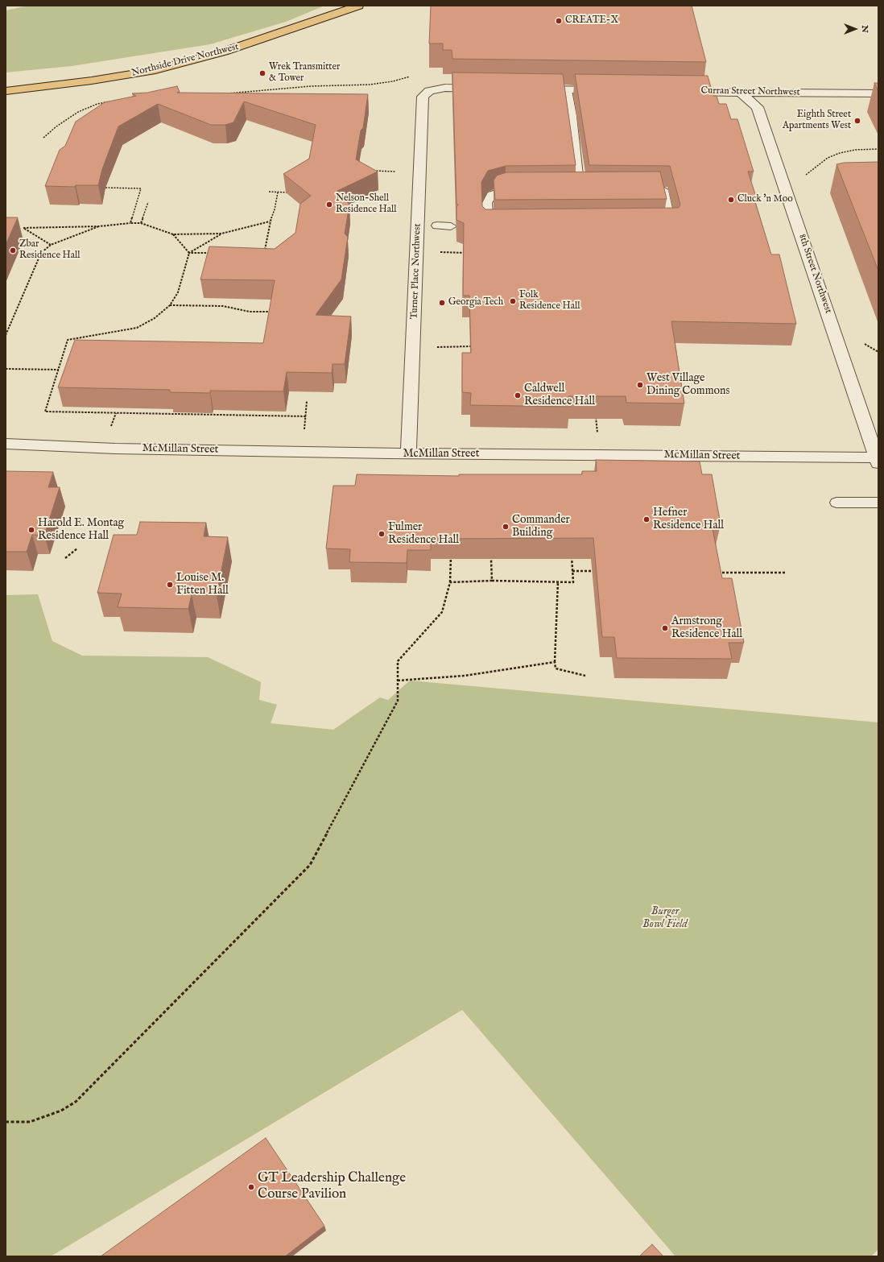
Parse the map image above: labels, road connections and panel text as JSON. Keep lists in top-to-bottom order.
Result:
{
  "streets": {
    "highway": ["Northside Drive Northwest"],
    "street": [
      "Curran Street Northwest",
      "Turner Place Northwest",
      "8th Street Northwest",
      "McMillan Street"
    ]
  },
  "crossings": [
    ["Curran Street Northwest", "8th Street Northwest"],
    ["Turner Place Northwest", "McMillan Street"],
    ["8th Street Northwest", "McMillan Street"]
  ],
  "parks": ["Burger Bowl Field"],
  "places": [
    "CREATE-X",
    "Wrek Transmitter & Tower",
    "Eighth Street Apartments West",
    "Cluck 'n Moo",
    "Nelson-Shell Residence Hall",
    "Zbar Residence Hall",
    "Folk Residence Hall",
    "Georgia Tech",
    "West Village Dining Commons",
    "Caldwell Residence Hall",
    "Hefner Residence Hall",
    "Commander Building",
    "Harold E. Montag Residence Hall",
    "Fulmer Residence Hall",
    "Louise M. Fitten Hall",
    "Armstrong Residence Hall",
    "GT Leadership Challenge Course Pavilion"
  ],
  "north": "right"
}
